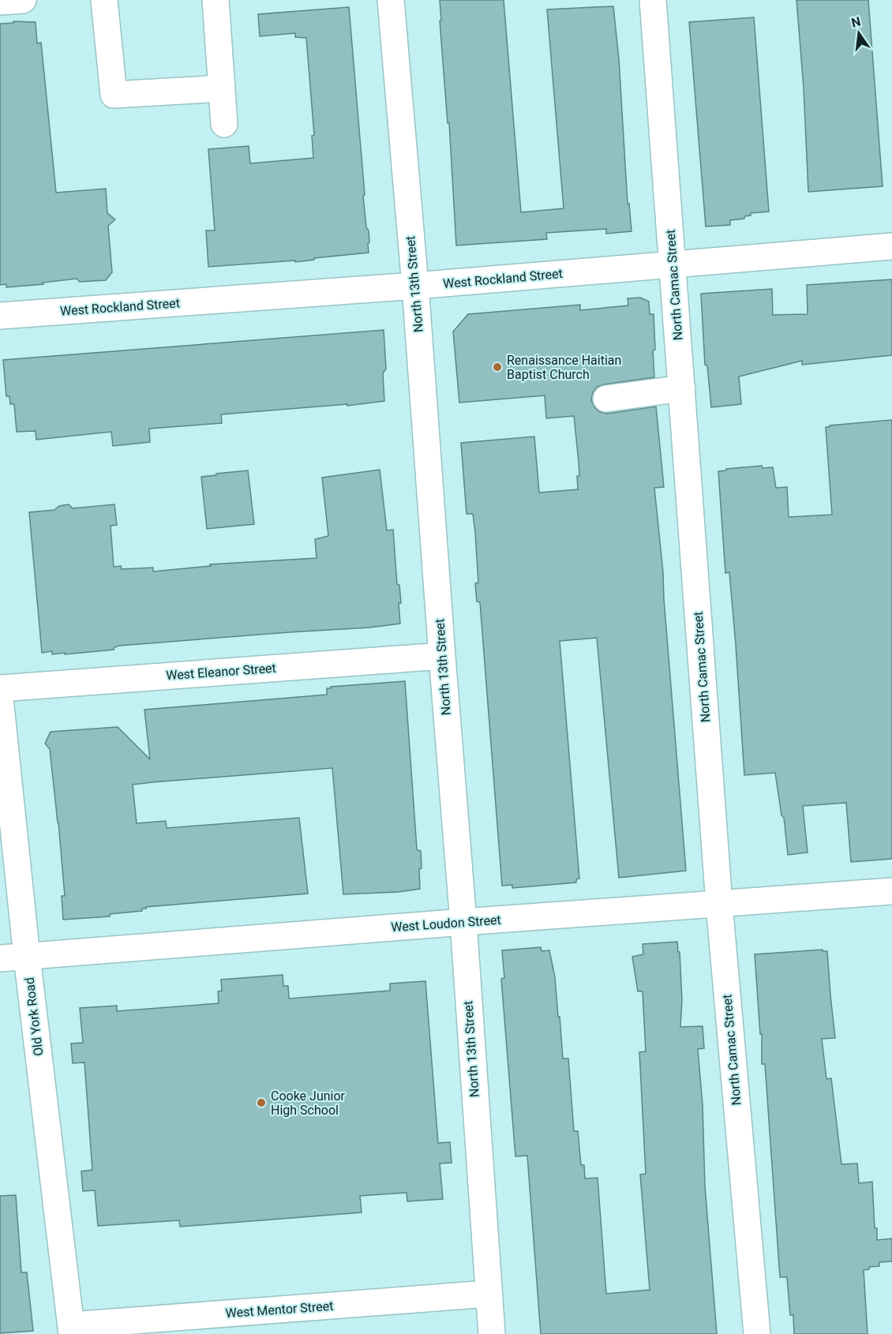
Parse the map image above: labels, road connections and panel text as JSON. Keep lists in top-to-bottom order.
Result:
{
  "streets": {
    "street": [
      "West Rockland Street",
      "North 13th Street",
      "North Camac Street",
      "West Eleanor Street",
      "West Loudon Street",
      "Old York Road",
      "West Mentor Street"
    ]
  },
  "crossings": [
    ["West Rockland Street", "North 13th Street"],
    ["West Rockland Street", "North Camac Street"],
    ["North 13th Street", "West Eleanor Street"],
    ["North 13th Street", "West Loudon Street"],
    ["North 13th Street", "West Mentor Street"],
    ["North Camac Street", "West Loudon Street"],
    ["West Loudon Street", "Old York Road"],
    ["Old York Road", "West Mentor Street"]
  ],
  "places": ["Renaissance Haitian Baptist Church", "Cooke Junior High School"],
  "north": "top"
}
